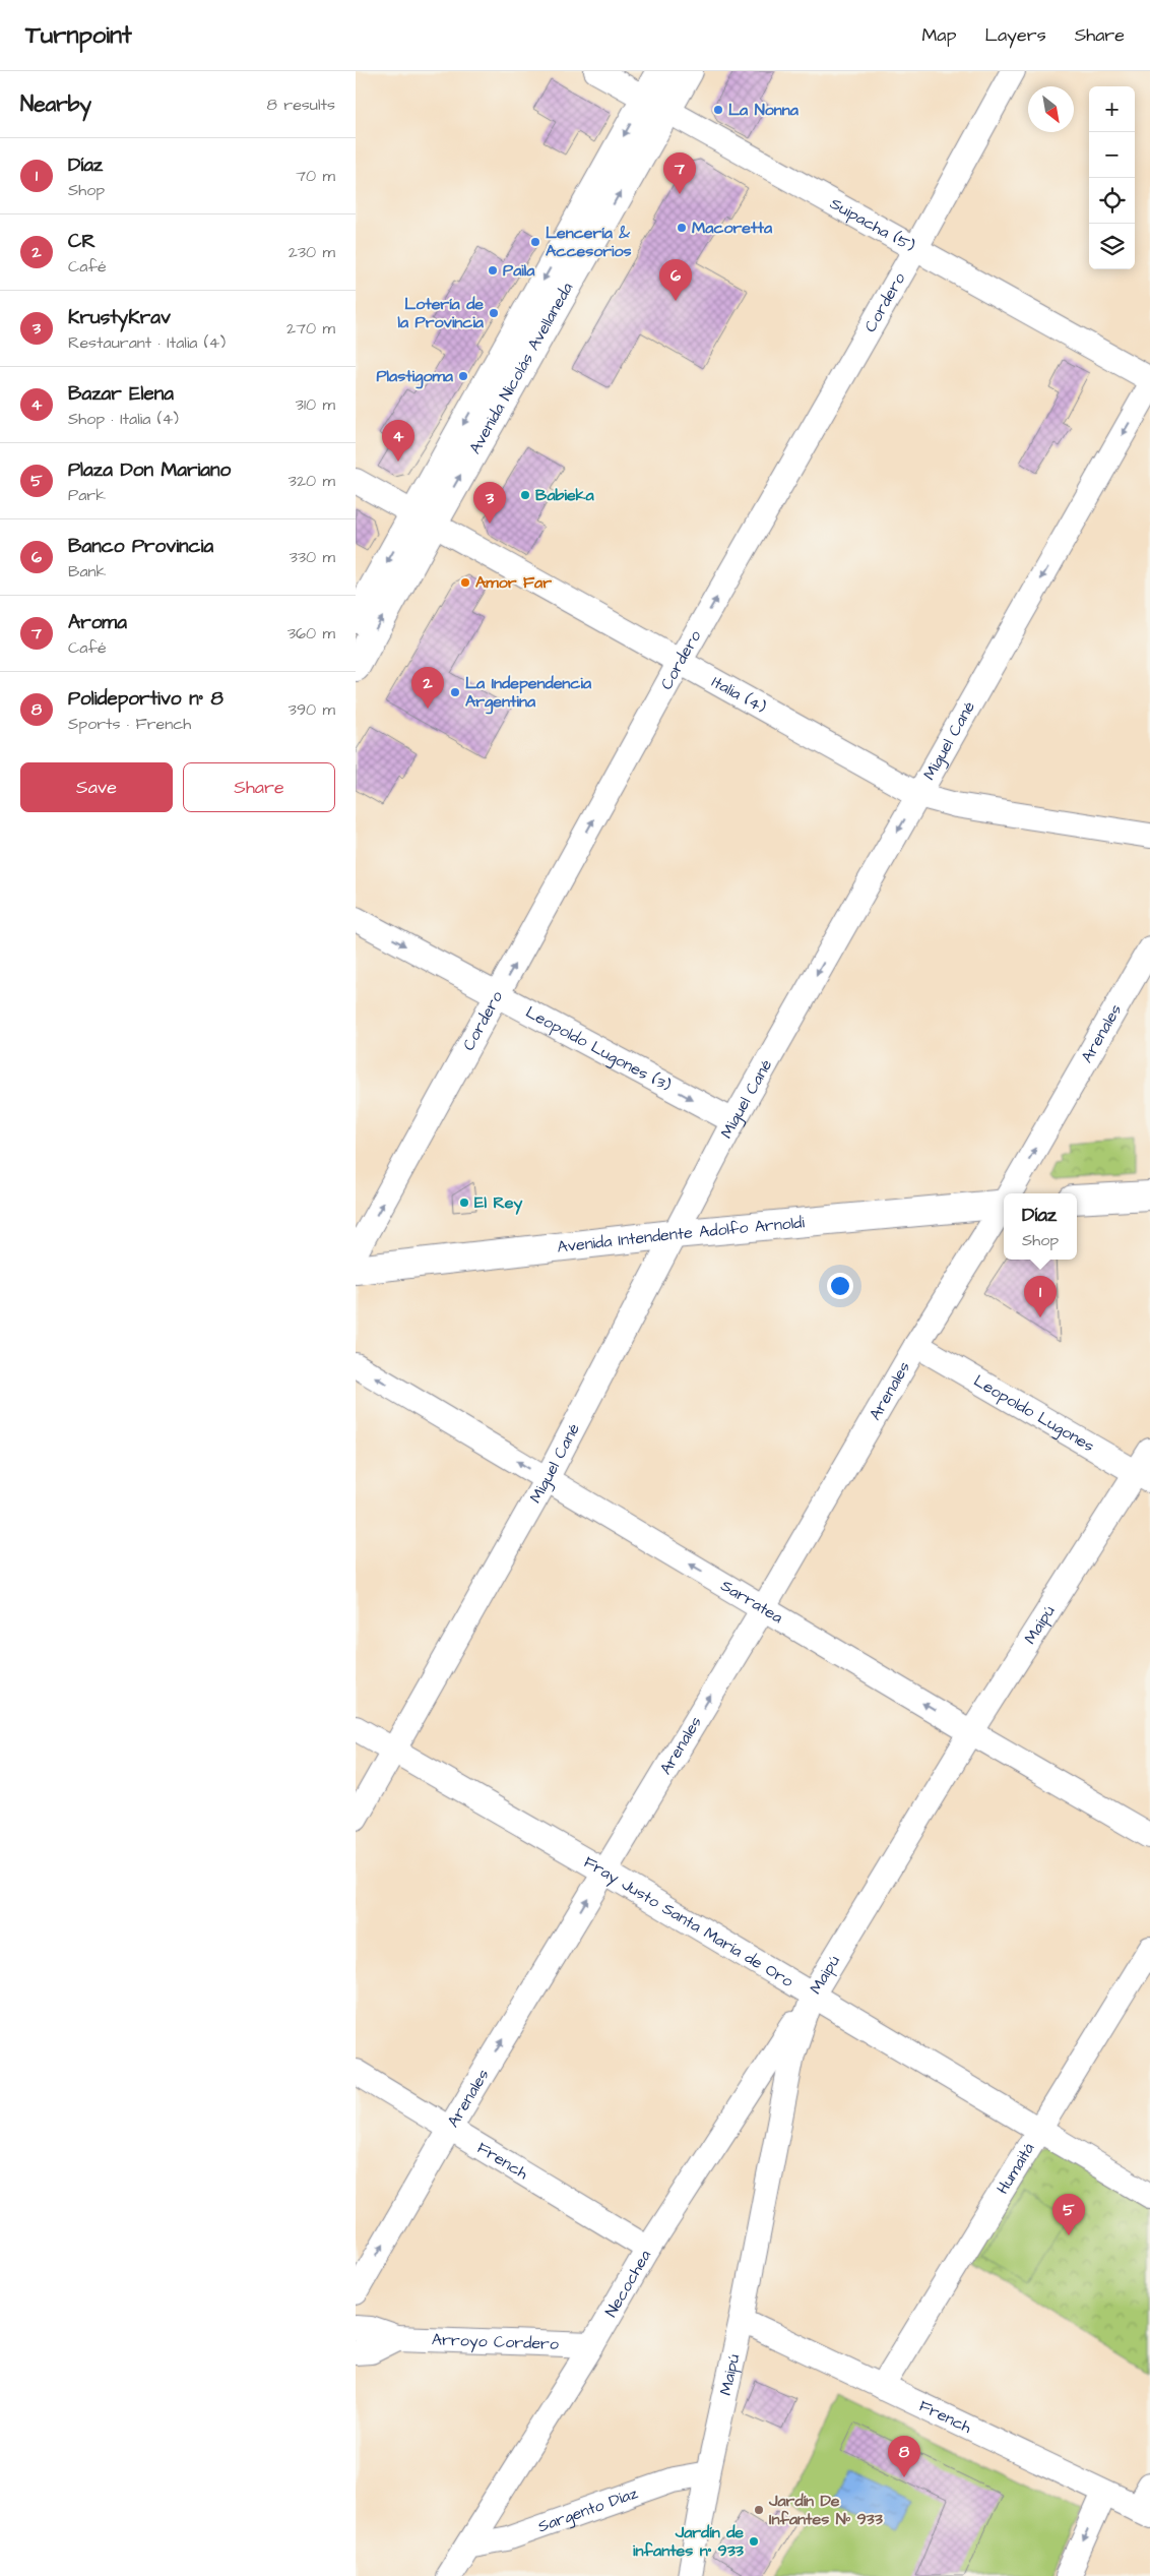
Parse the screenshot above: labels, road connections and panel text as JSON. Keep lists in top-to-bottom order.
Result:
{
  "streets": {
    "main road": ["Avenida Nicolás Avellaneda", "Avenida Intendente Adolfo Arnoldi"],
    "street": [
      "Suipacha (5)",
      "Cordero",
      "Italia (4)",
      "Miguel Cané",
      "Arenales",
      "Leopoldo Lugones (3)",
      "Leopoldo Lugones",
      "Sarratea",
      "Maipú",
      "Fray Justo Santa María de Oro",
      "French",
      "Humaitá",
      "Necochea",
      "Arroyo Cordero",
      "Sargento Díaz"
    ]
  },
  "crossings": [
    ["Suipacha (5)", "Cordero"],
    ["Suipacha (5)", "Avenida Nicolás Avellaneda"],
    ["Cordero", "Italia (4)"],
    ["Cordero", "Leopoldo Lugones (3)"],
    ["Avenida Nicolás Avellaneda", "Italia (4)"],
    ["Italia (4)", "Miguel Cané"],
    ["Miguel Cané", "Leopoldo Lugones (3)"],
    ["Miguel Cané", "Avenida Intendente Adolfo Arnoldi"],
    ["Miguel Cané", "Sarratea"],
    ["Miguel Cané", "Fray Justo Santa María de Oro"],
    ["Arenales", "Leopoldo Lugones"],
    ["Arenales", "Sarratea"],
    ["Arenales", "Fray Justo Santa María de Oro"],
    ["Arenales", "French"],
    ["Leopoldo Lugones", "Maipú"],
    ["Sarratea", "Maipú"],
    ["Maipú", "Fray Justo Santa María de Oro"],
    ["Maipú", "French"],
    ["Maipú", "Necochea"],
    ["Maipú", "Sargento Díaz"],
    ["Fray Justo Santa María de Oro", "Humaitá"],
    ["Fray Justo Santa María de Oro", "Necochea"],
    ["French", "Humaitá"],
    ["French", "Necochea"],
    ["Necochea", "Arroyo Cordero"],
    ["Necochea", "Sargento Díaz"]
  ],
  "one_way": [
    "Cordero",
    "Miguel Cané",
    "Arenales",
    "Leopoldo Lugones (3)",
    "Sarratea"
  ],
  "places": [
    "La Nonna",
    "Macoretta",
    "Lencería & Accesorios",
    "Paila",
    "Lotería de la Provincia",
    "Plastigoma",
    "Babieka",
    "Amor Far",
    "La Independencia Argentina",
    "El Rey",
    "Jardín De Infantes Nº 933",
    "Jardín de infantes n° 933"
  ],
  "north": "bottom right",
  "page": {
    "header": "Turnpoint",
    "nav": ["Map", "Layers", "Share"],
    "heading": ["Nearby", "8 results"],
    "map_buttons": ["+", "−"],
    "list": [
      {
        "mark": "1",
        "name": "Díaz",
        "note": "Shop",
        "value": "70 m"
      },
      {
        "mark": "2",
        "name": "CR",
        "note": "Café",
        "value": "230 m"
      },
      {
        "mark": "3",
        "name": "KrustyKrav",
        "note": "Restaurant · Italia (4)",
        "value": "270 m"
      },
      {
        "mark": "4",
        "name": "Bazar Elena",
        "note": "Shop · Italia (4)",
        "value": "310 m"
      },
      {
        "mark": "5",
        "name": "Plaza Don Mariano",
        "note": "Park",
        "value": "320 m"
      },
      {
        "mark": "6",
        "name": "Banco Provincia",
        "note": "Bank",
        "value": "330 m"
      },
      {
        "mark": "7",
        "name": "Aroma",
        "note": "Café",
        "value": "360 m"
      },
      {
        "mark": "8",
        "name": "Polideportivo n° 8",
        "note": "Sports · French",
        "value": "390 m"
      }
    ],
    "pins": [
      "7",
      "6",
      "4",
      "3",
      "2",
      "1",
      "5",
      "8"
    ],
    "buttons": ["Save", "Share"],
    "popup": ["Díaz", "Shop"]
  }
}
